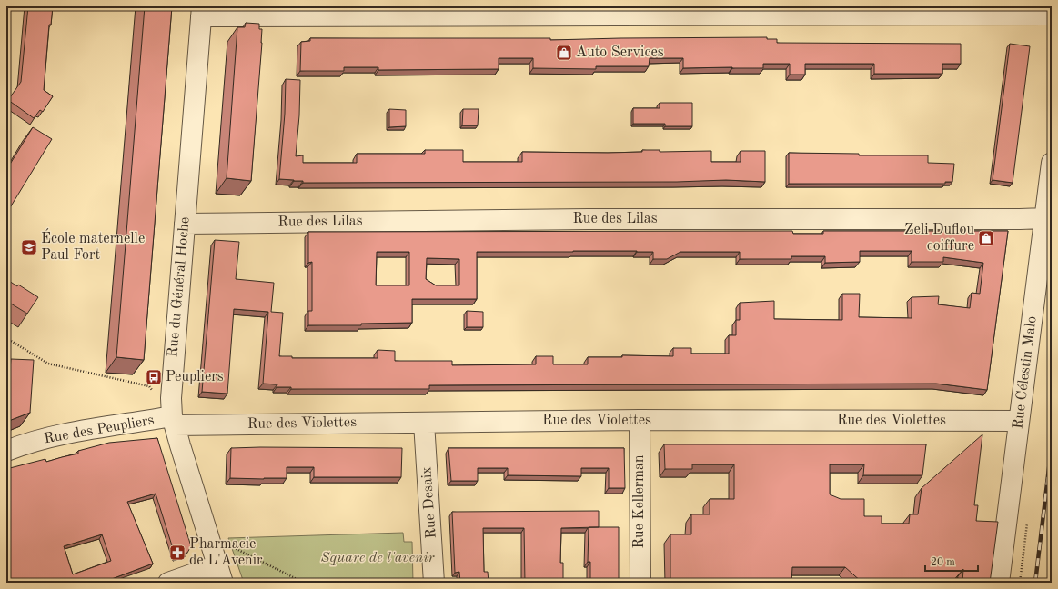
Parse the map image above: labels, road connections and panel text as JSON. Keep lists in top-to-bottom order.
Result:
{
  "streets": {
    "street": [
      "Rue des Lilas",
      "Rue du Général Hoche",
      "Rue Célestin Malo",
      "Rue des Violettes",
      "Rue des Peupliers",
      "Rue Kellerman",
      "Rue Desaix"
    ]
  },
  "crossings": [
    ["Rue des Lilas", "Rue du Général Hoche"],
    ["Rue des Lilas", "Rue Célestin Malo"],
    ["Rue du Général Hoche", "Rue des Violettes"],
    ["Rue du Général Hoche", "Rue des Peupliers"],
    ["Rue Célestin Malo", "Rue des Violettes"],
    ["Rue des Violettes", "Rue des Peupliers"],
    ["Rue des Violettes", "Rue Kellerman"],
    ["Rue des Violettes", "Rue Desaix"]
  ],
  "parks": ["Square de l'avenir"],
  "places": {
    "shop": ["Auto Services", "Zeli Duflou coiffure"],
    "school or university": ["École maternelle Paul Fort"],
    "bus stop": ["Peupliers"],
    "pharmacy": ["Pharmacie de L'Avenir"]
  },
  "scale_bar": "20 m"
}
